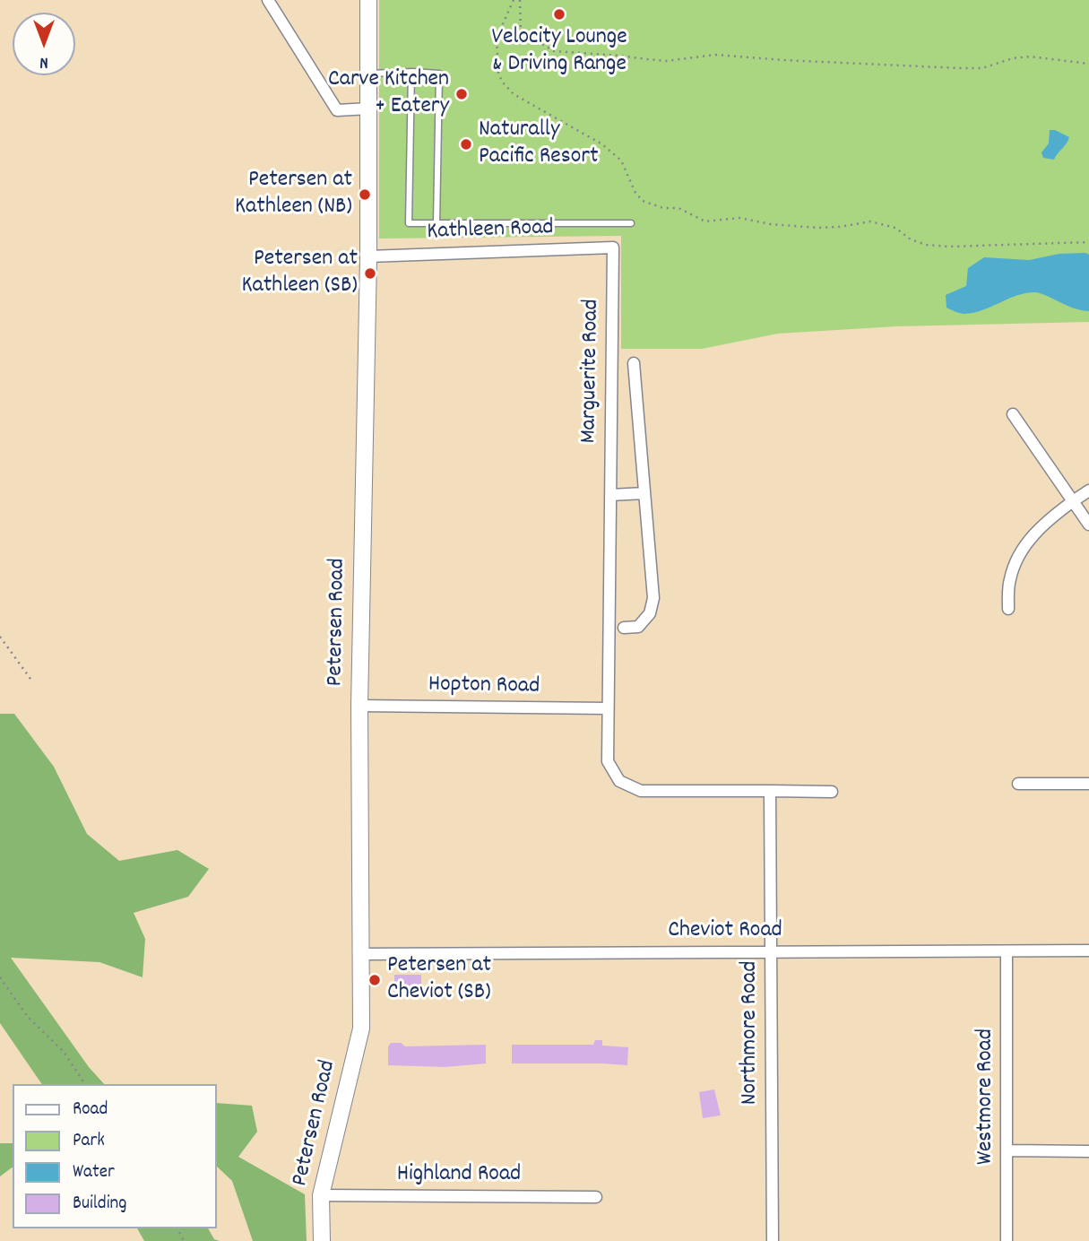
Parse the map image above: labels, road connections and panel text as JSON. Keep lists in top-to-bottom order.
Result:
{
  "streets": {
    "street": [
      "Kathleen Road",
      "Marguerite Road",
      "Petersen Road",
      "Hopton Road",
      "Cheviot Road",
      "Northmore Road",
      "Westmore Road",
      "Highland Road"
    ]
  },
  "crossings": [
    ["Kathleen Road", "Marguerite Road"],
    ["Kathleen Road", "Petersen Road"],
    ["Marguerite Road", "Hopton Road"],
    ["Petersen Road", "Hopton Road"],
    ["Petersen Road", "Cheviot Road"],
    ["Petersen Road", "Highland Road"],
    ["Cheviot Road", "Northmore Road"],
    ["Cheviot Road", "Westmore Road"]
  ],
  "places": [
    "Velocity Lounge & Driving Range",
    "Carve Kitchen + Eatery",
    "Naturally Pacific Resort",
    "Petersen at Kathleen (NB)",
    "Petersen at Kathleen (SB)",
    "Petersen at Cheviot (SB)"
  ],
  "legend": [
    "Road",
    "Park",
    "Water",
    "Building"
  ],
  "north": "bottom"
}
